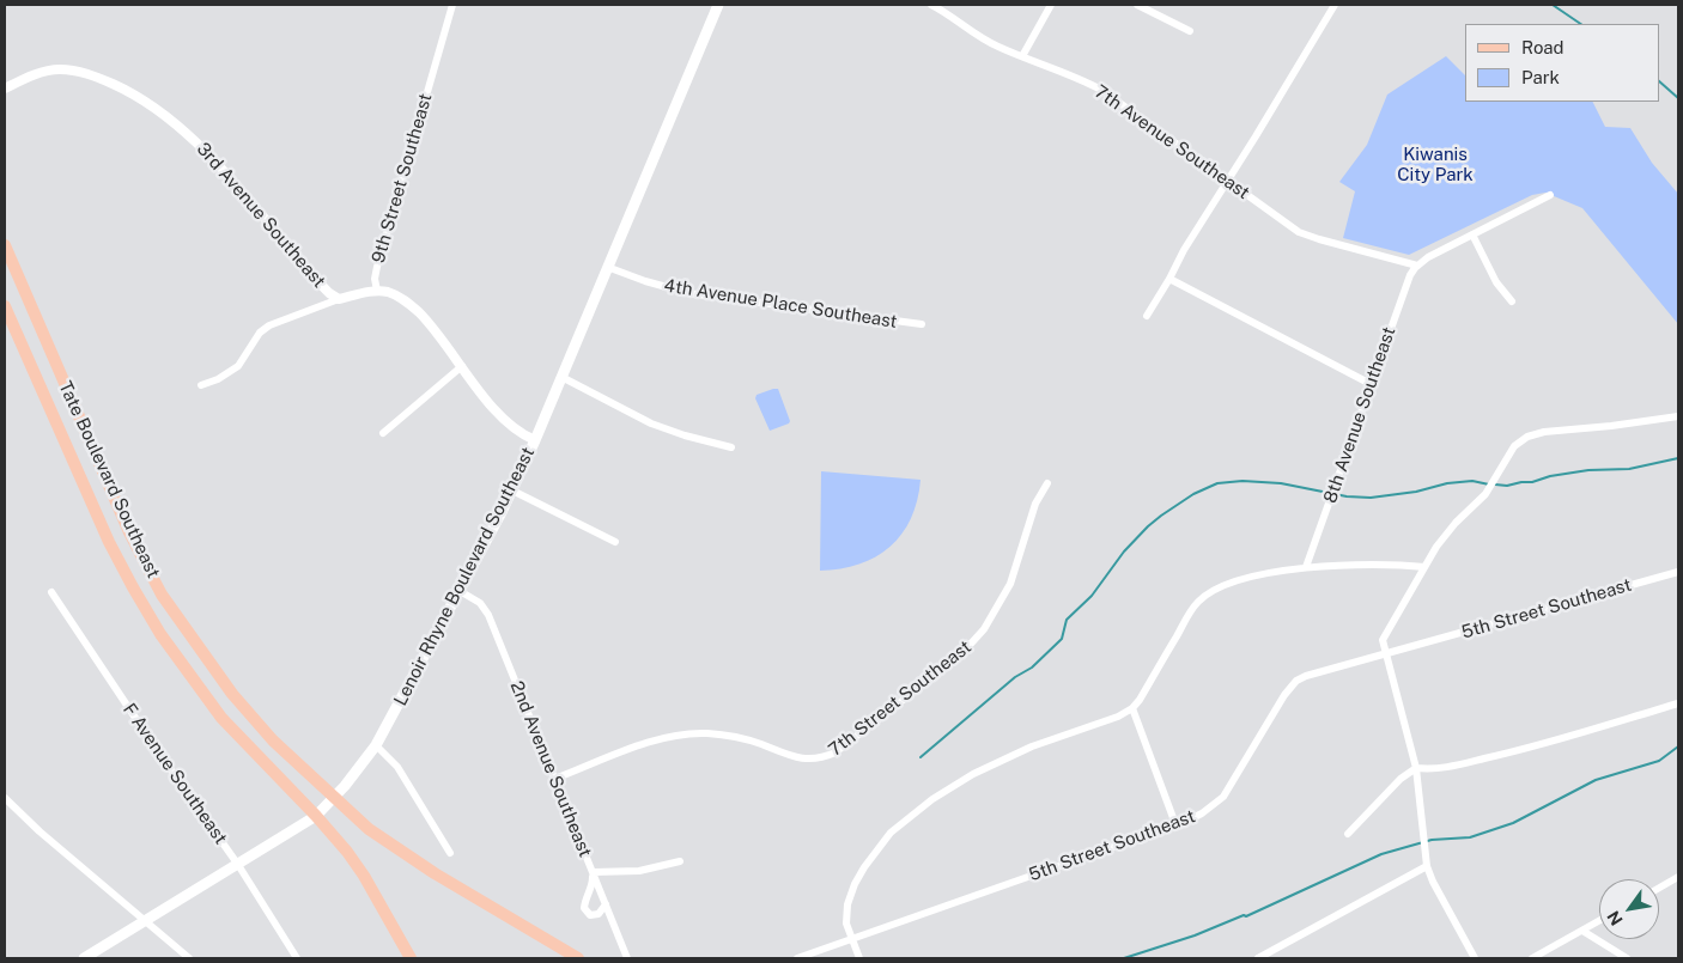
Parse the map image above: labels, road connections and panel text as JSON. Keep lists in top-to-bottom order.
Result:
{
  "streets": {
    "main road": ["Tate Boulevard Southeast", "Lenoir Rhyne Boulevard Southeast"],
    "street": [
      "7th Avenue Southeast",
      "9th Street Southeast",
      "3rd Avenue Southeast",
      "4th Avenue Place Southeast",
      "8th Avenue Southeast",
      "5th Street Southeast",
      "7th Street Southeast",
      "2nd Avenue Southeast",
      "F Avenue Southeast"
    ]
  },
  "crossings": [
    ["7th Avenue Southeast", "8th Avenue Southeast"],
    ["4th Avenue Place Southeast", "Lenoir Rhyne Boulevard Southeast"],
    ["Tate Boulevard Southeast", "Lenoir Rhyne Boulevard Southeast"],
    ["Lenoir Rhyne Boulevard Southeast", "2nd Avenue Southeast"],
    ["Lenoir Rhyne Boulevard Southeast", "F Avenue Southeast"],
    ["7th Street Southeast", "2nd Avenue Southeast"]
  ],
  "parks": ["Kiwanis City Park"],
  "legend": ["Road", "Park"],
  "north": "bottom left"
}
